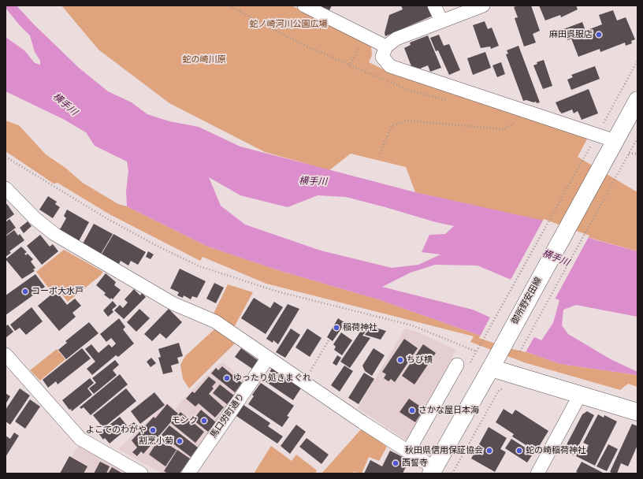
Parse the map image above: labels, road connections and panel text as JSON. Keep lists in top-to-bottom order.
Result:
{
  "streets": {
    "main road": ["御所野安田線"],
    "street": ["馬口労町通り"]
  },
  "water": ["横手川"],
  "parks": ["蛇ノ崎河川公園広場", "蛇の崎川原"],
  "places": [
    "麻田呉服店",
    "コーポ大水戸",
    "稲荷神社",
    "ちび横",
    "ゆったり処きまぐれ",
    "さかな屋日本海",
    "モンク",
    "よこてのわがや",
    "割烹小菊",
    "秋田県信用保証協会",
    "蛇の崎稲荷神社",
    "西誓寺"
  ]
}
